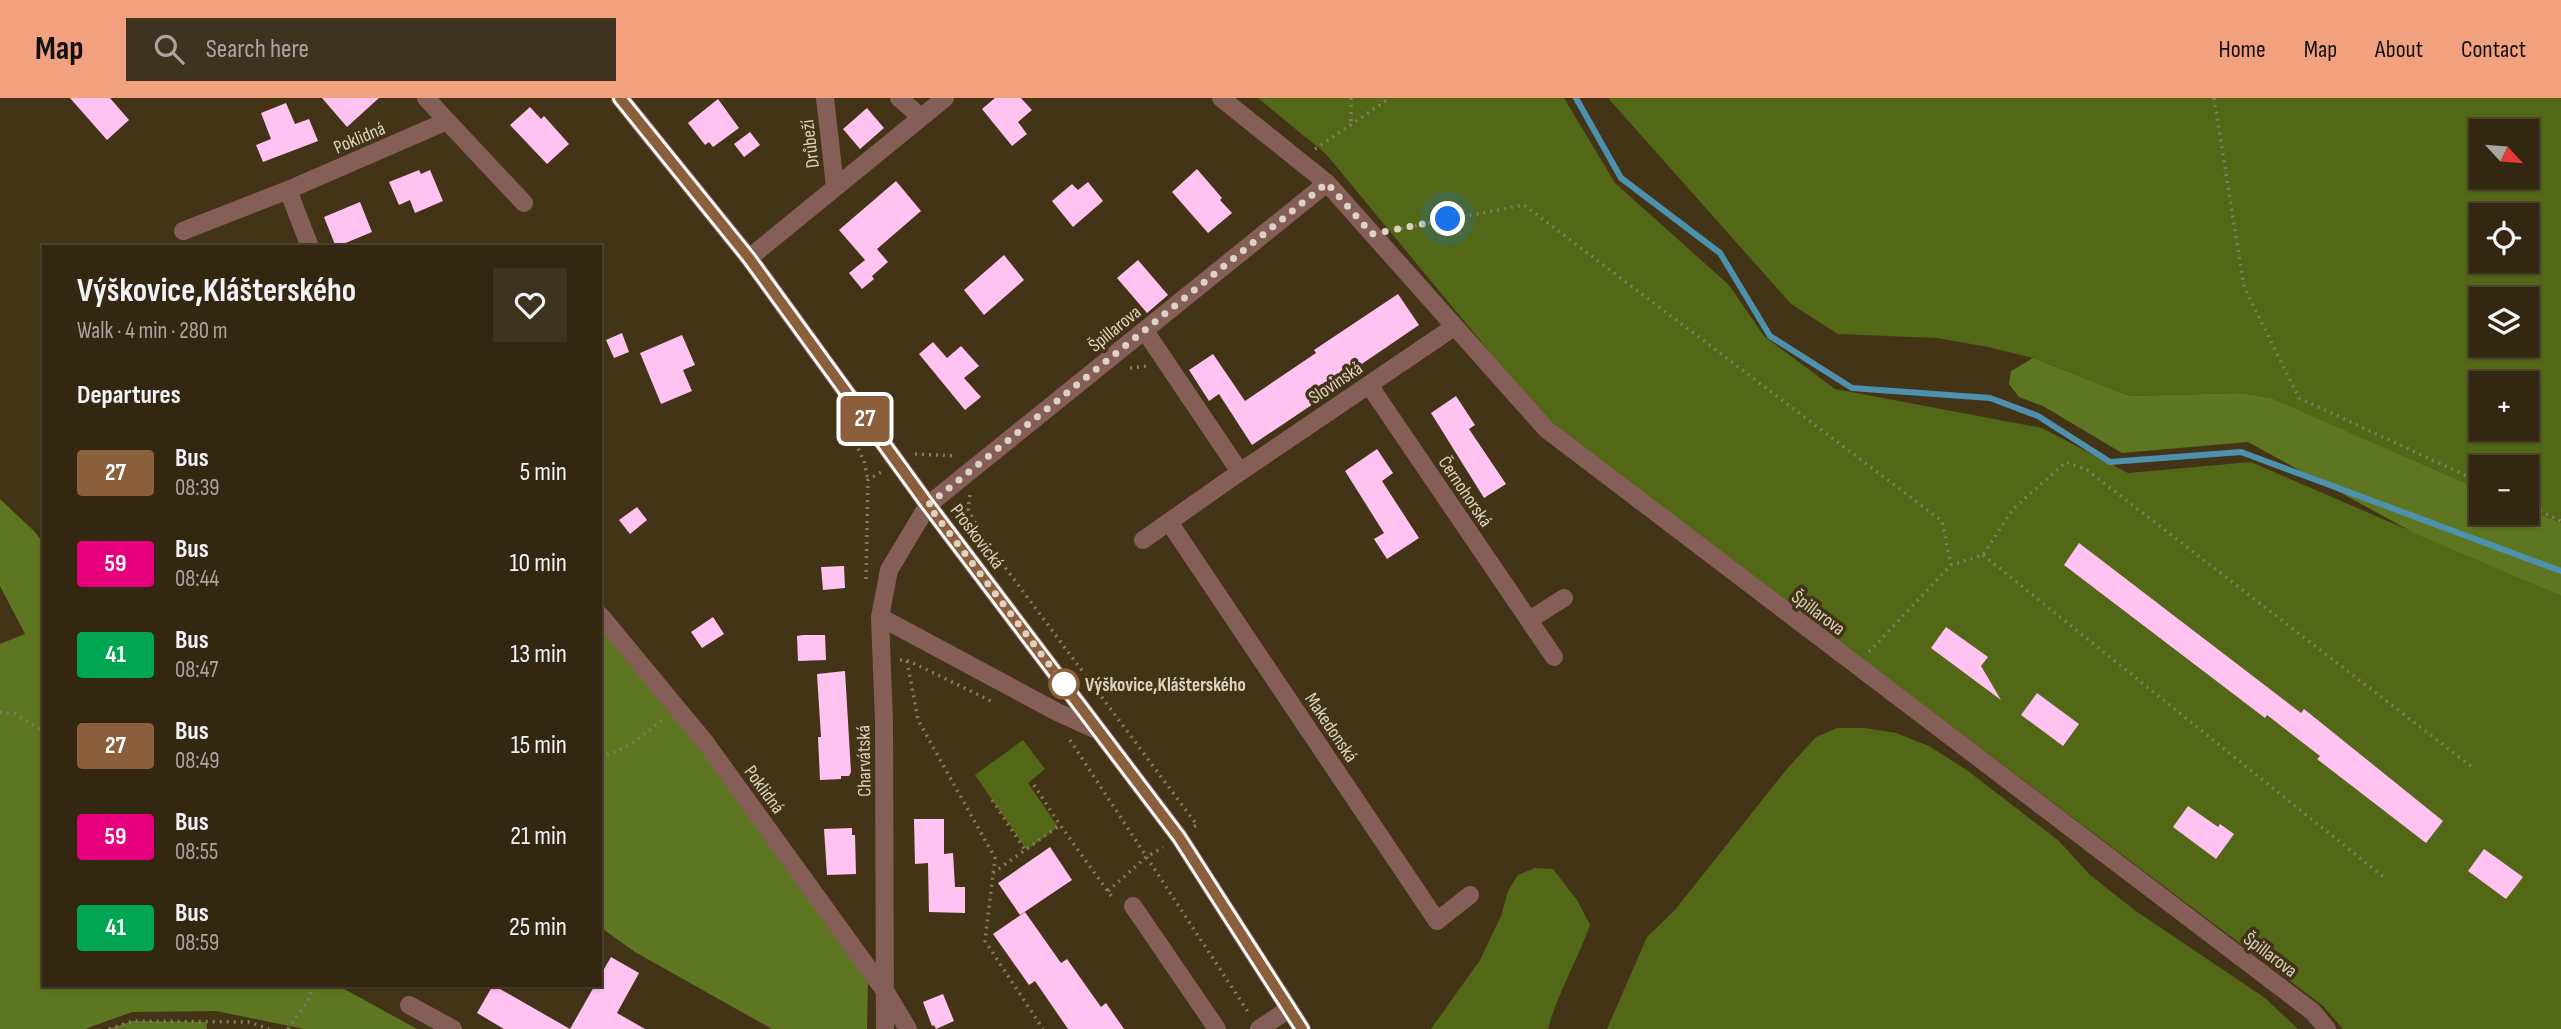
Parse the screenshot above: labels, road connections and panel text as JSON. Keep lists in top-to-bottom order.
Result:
{
  "streets": {
    "street": [
      "Poklidná",
      "Drůbeží",
      "Špillarova",
      "Slovinská",
      "Černohorská",
      "Proskovická",
      "Makedonská",
      "Charvátská"
    ]
  },
  "crossings": [
    ["Poklidná", "Charvátská"],
    ["Špillarova", "Slovinská"],
    ["Špillarova", "Proskovická"],
    ["Špillarova", "Charvátská"],
    ["Slovinská", "Černohorská"],
    ["Slovinská", "Makedonská"],
    ["Proskovická", "Charvátská"]
  ],
  "places": ["Výškovice,Klášterského"],
  "lines": ["bus line 27"],
  "north": "bottom right",
  "page": {
    "header": "Map",
    "search": "Search here",
    "nav": [
      "Home",
      "Map",
      "About",
      "Contact"
    ],
    "on_map": "27",
    "map_buttons": ["+", "−"],
    "heading": [
      ["Výškovice,Klášterského", "Walk · 4 min · 280 m"],
      "Departures"
    ],
    "list": [
      {
        "mark": "27",
        "name": "Bus",
        "note": "08:39",
        "value": "5 min"
      },
      {
        "mark": "59",
        "name": "Bus",
        "note": "08:44",
        "value": "10 min"
      },
      {
        "mark": "41",
        "name": "Bus",
        "note": "08:47",
        "value": "13 min"
      },
      {
        "mark": "27",
        "name": "Bus",
        "note": "08:49",
        "value": "15 min"
      },
      {
        "mark": "59",
        "name": "Bus",
        "note": "08:55",
        "value": "21 min"
      },
      {
        "mark": "41",
        "name": "Bus",
        "note": "08:59",
        "value": "25 min"
      }
    ]
  }
}
